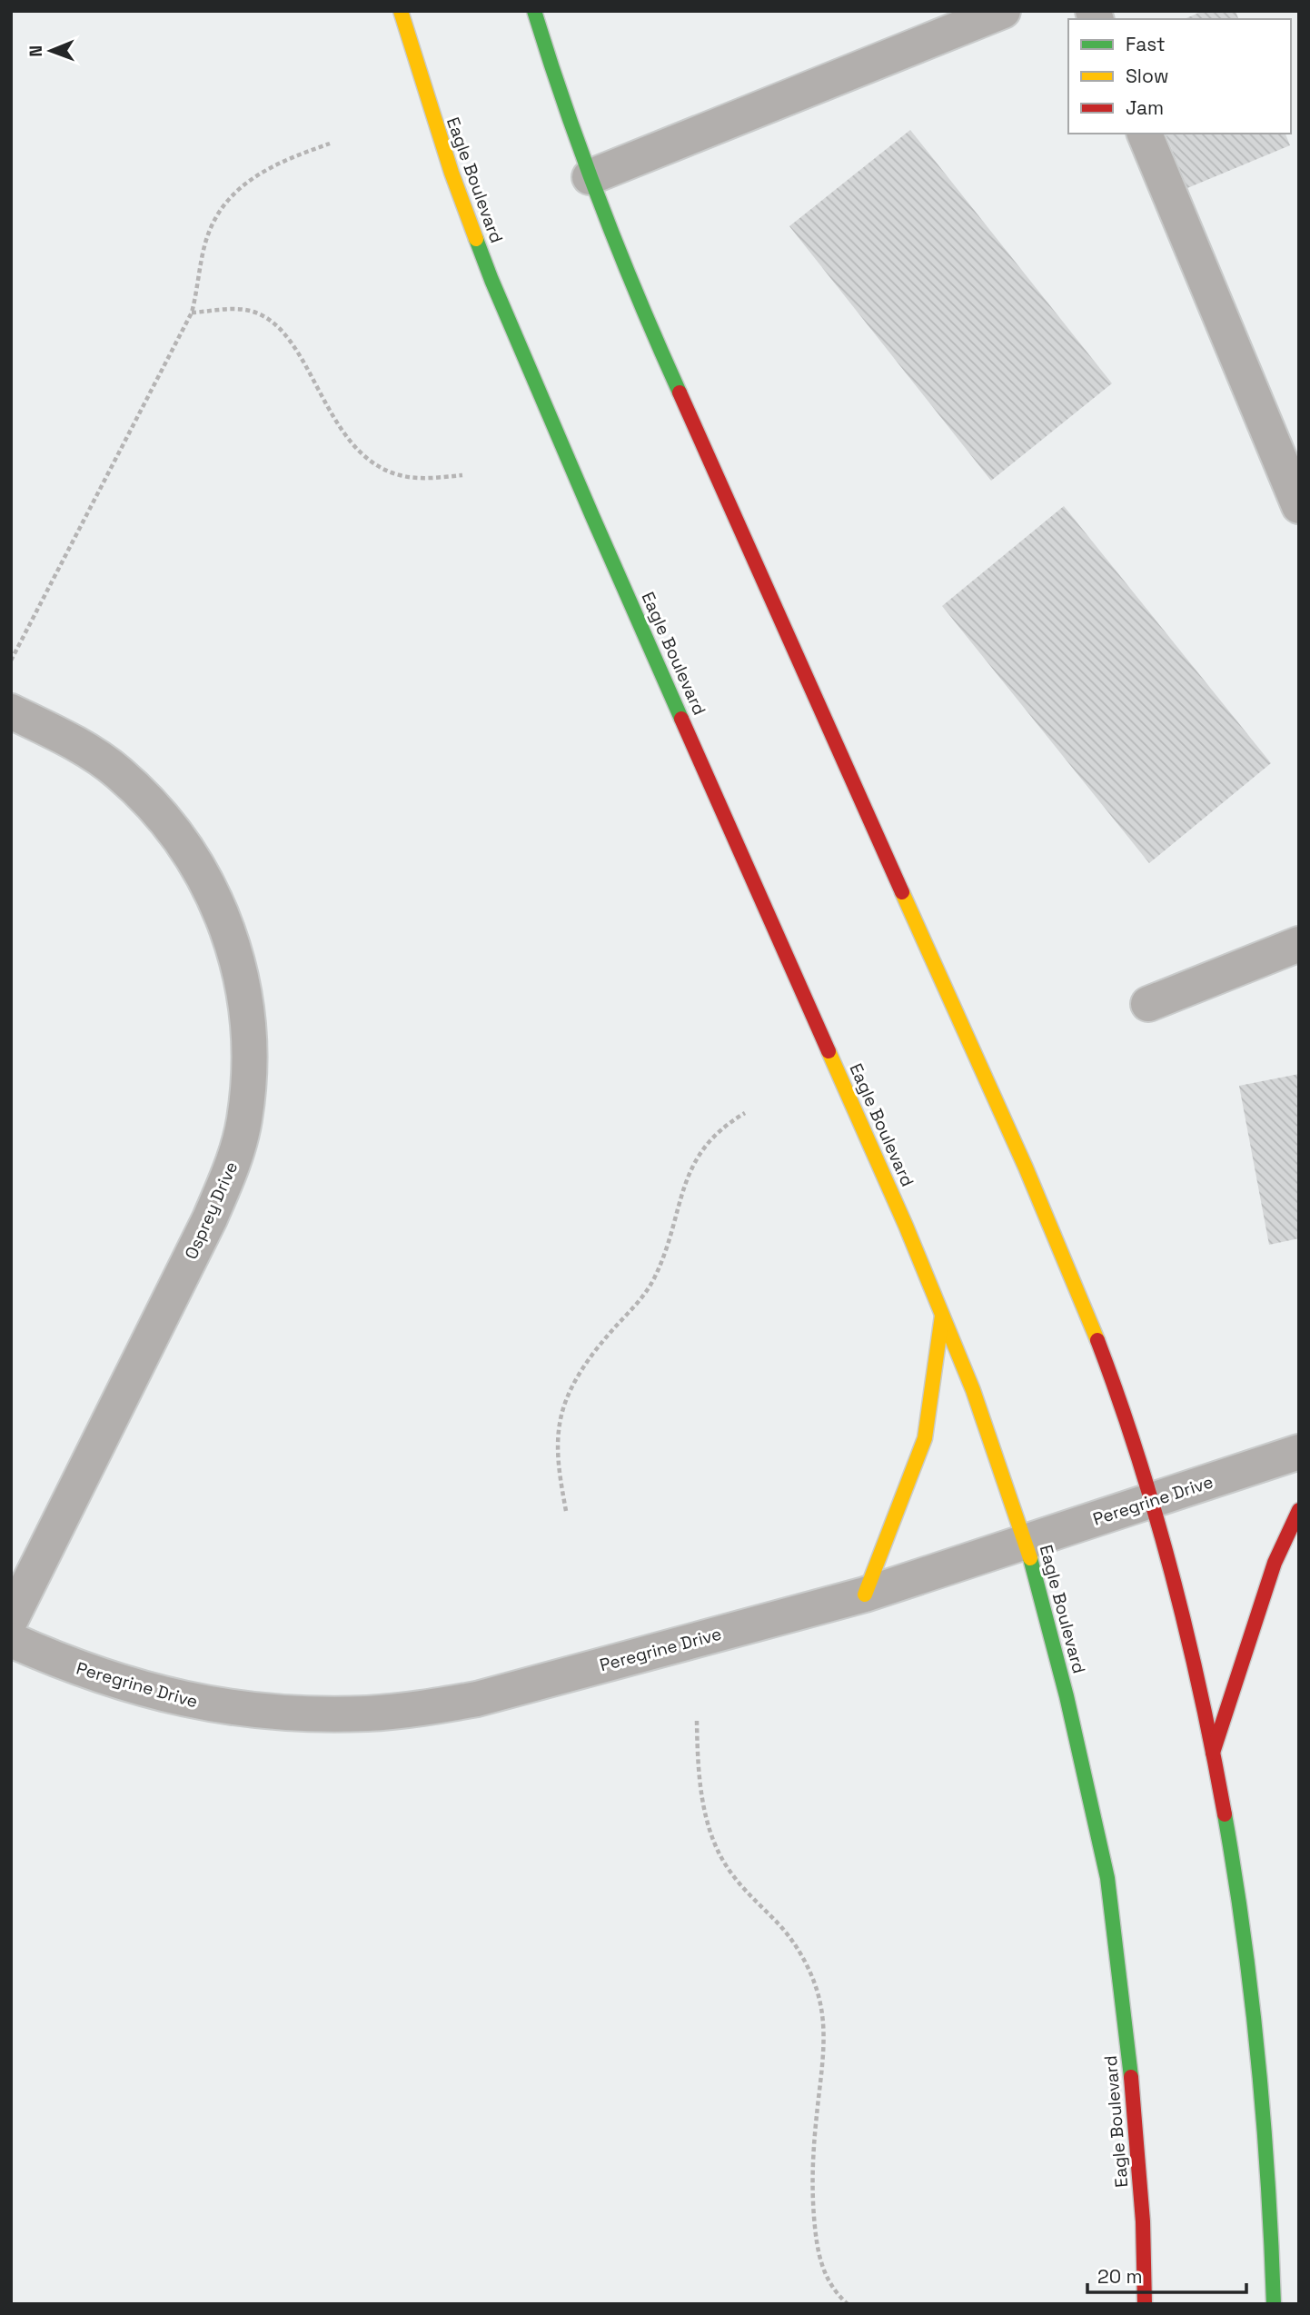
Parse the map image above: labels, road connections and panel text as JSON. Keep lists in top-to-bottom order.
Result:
{
  "streets": {
    "street": ["Eagle Boulevard", "Osprey Drive", "Peregrine Drive"]
  },
  "crossings": [
    ["Eagle Boulevard", "Peregrine Drive"]
  ],
  "legend": ["Fast", "Slow", "Jam"],
  "scale_bar": "20 m",
  "north": "left"
}
